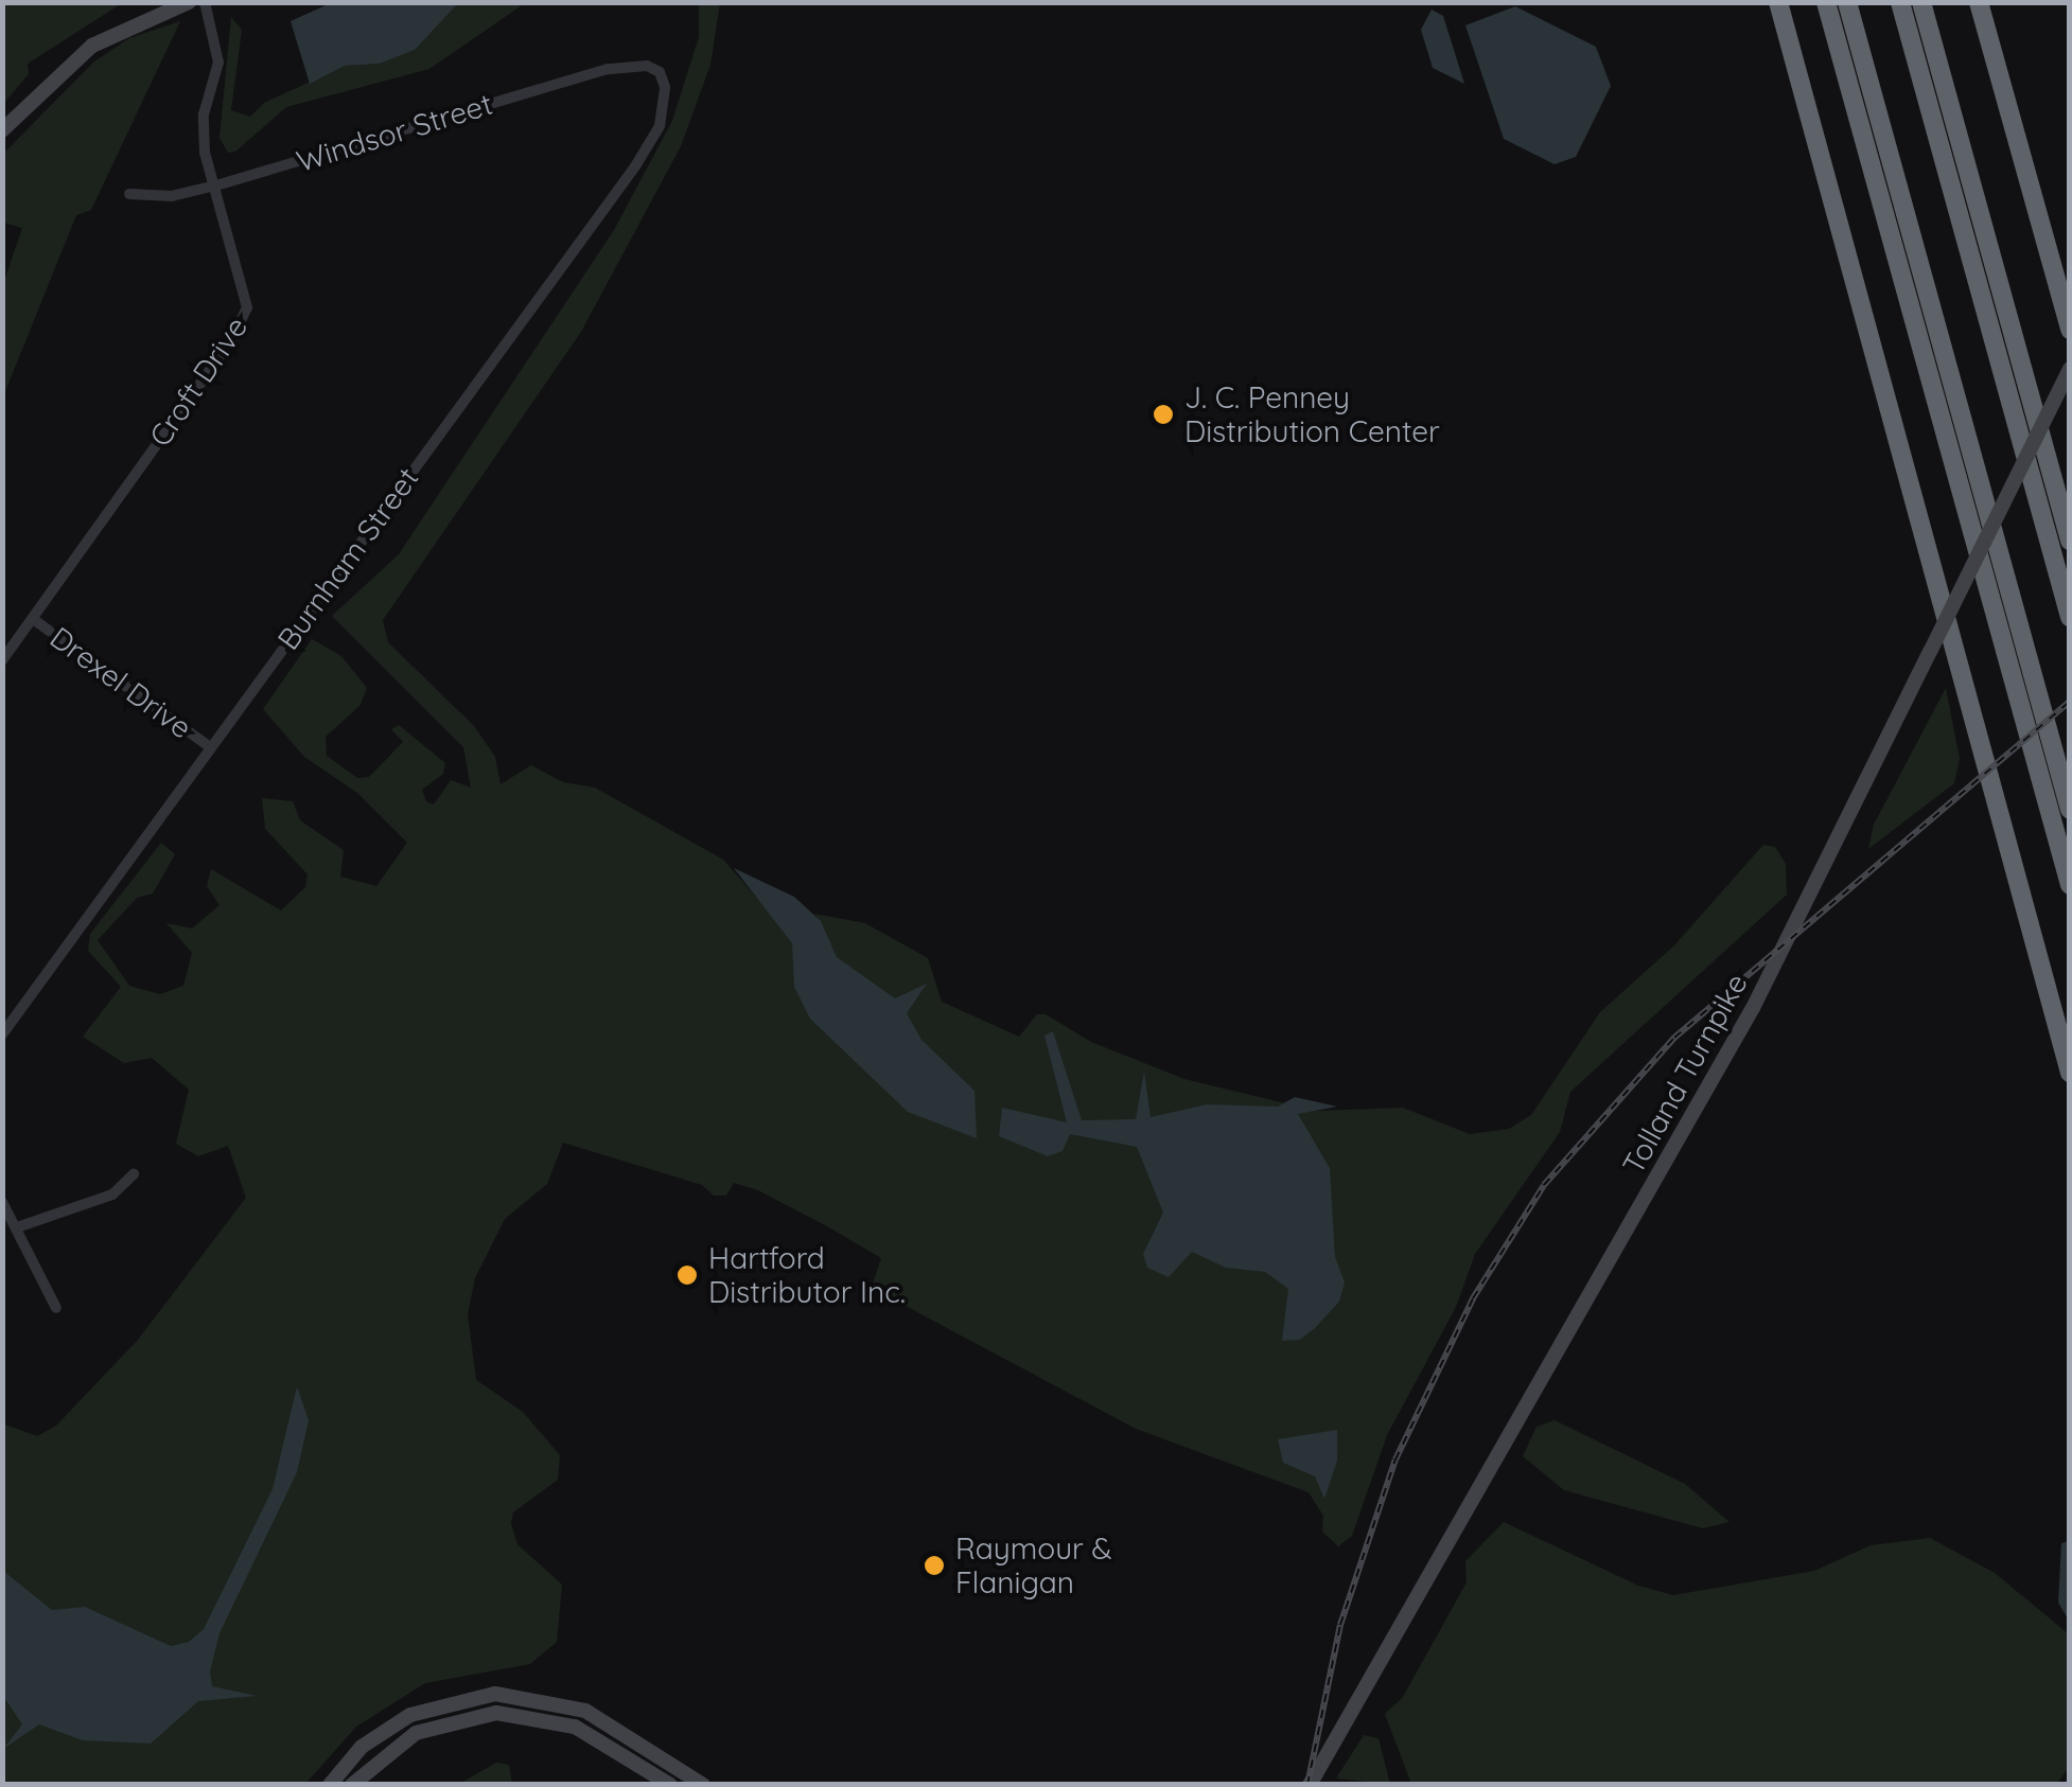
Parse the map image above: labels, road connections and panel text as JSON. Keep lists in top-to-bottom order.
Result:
{
  "streets": {
    "main road": ["Tolland Turnpike"],
    "street": [
      "Windsor Street",
      "Croft Drive",
      "Burnham Street",
      "Drexel Drive"
    ]
  },
  "crossings": [
    ["Windsor Street", "Croft Drive"],
    ["Windsor Street", "Burnham Street"],
    ["Croft Drive", "Drexel Drive"],
    ["Burnham Street", "Drexel Drive"]
  ],
  "places": ["J. C. Penney Distribution Center", "Hartford Distributor Inc.", "Raymour & Flanigan"]
}
